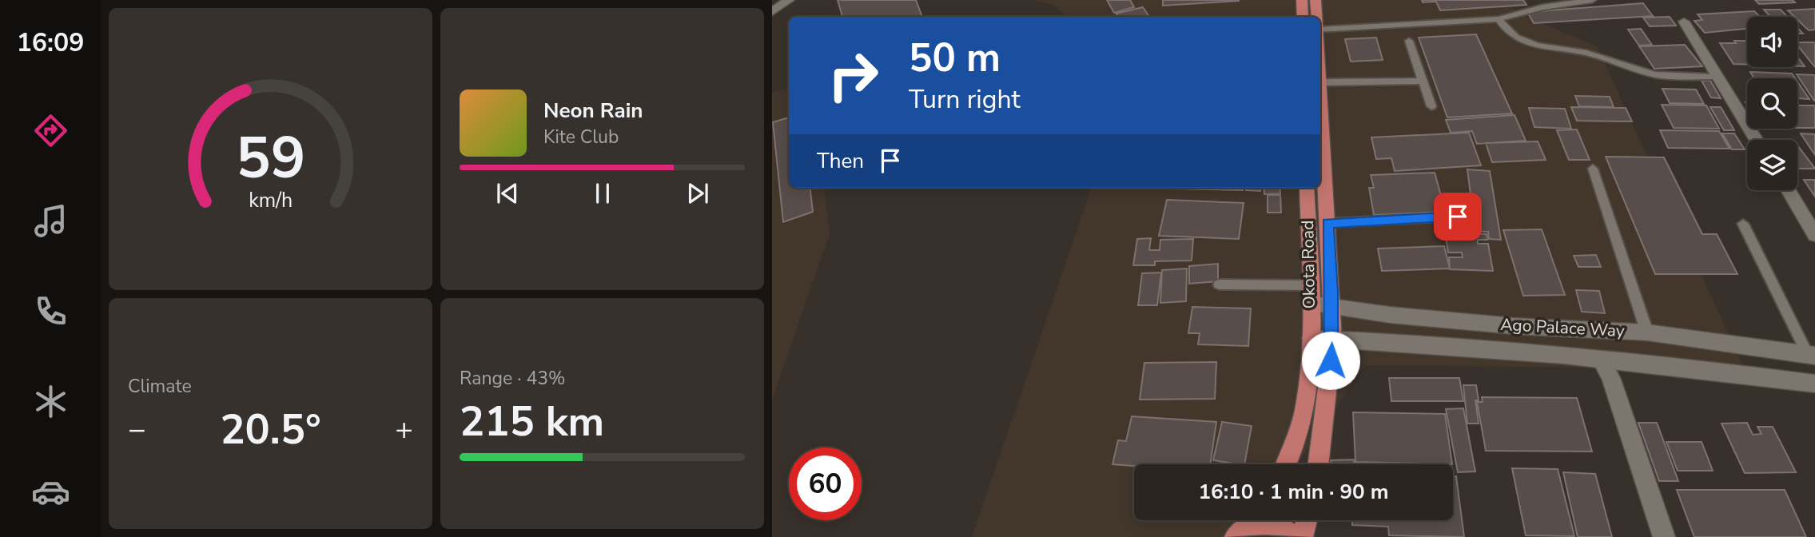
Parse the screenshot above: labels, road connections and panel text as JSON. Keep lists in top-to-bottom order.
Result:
{
  "streets": {
    "main road": ["Okota Road", "Ago Palace Way"]
  },
  "crossings": [
    ["Okota Road", "Ago Palace Way"]
  ],
  "page": {
    "tabs": "16:09",
    "turn": ["50 m", "Turn right"],
    "song": ["Neon Rain", "Kite Club"],
    "then": "Then",
    "tile": [
      "Climate",
      ["Range · 43%", "215 km"]
    ],
    "heat": ["−", "20.5°", "+"],
    "limit": "60",
    "trip": "16:10 · 1 min · 90 m",
    "gauge": ["59", "km/h"]
  }
}
